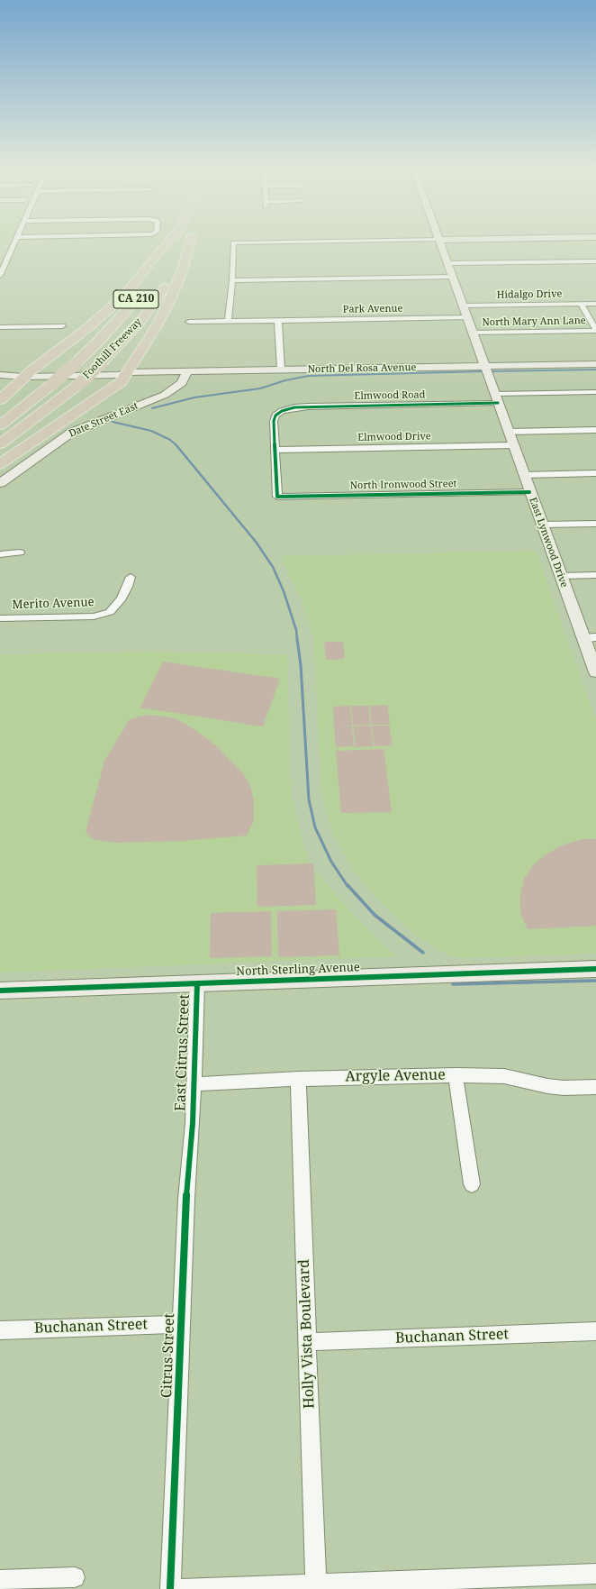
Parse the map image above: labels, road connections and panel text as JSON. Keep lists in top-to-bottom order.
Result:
{
  "streets": {
    "highway": ["CA 210", "Foothill Freeway"],
    "main road": [
      "North Del Rosa Avenue",
      "Date Street East",
      "East Lynwood Drive",
      "North Sterling Avenue"
    ],
    "street": [
      "Hidalgo Drive",
      "Park Avenue",
      "North Mary Ann Lane",
      "Elmwood Road",
      "Elmwood Drive",
      "North Ironwood Street",
      "Merito Avenue",
      "East Citrus Street",
      "Argyle Avenue",
      "Buchanan Street",
      "Holly Vista Boulevard",
      "Citrus Street"
    ]
  },
  "crossings": [
    ["Hidalgo Drive", "East Lynwood Drive"],
    ["Park Avenue", "East Lynwood Drive"],
    ["North Mary Ann Lane", "East Lynwood Drive"],
    ["North Del Rosa Avenue", "Date Street East"],
    ["North Del Rosa Avenue", "East Lynwood Drive"],
    ["Elmwood Road", "Elmwood Drive"],
    ["Elmwood Road", "North Ironwood Street"],
    ["Elmwood Road", "East Lynwood Drive"],
    ["Elmwood Drive", "North Ironwood Street"],
    ["Elmwood Drive", "East Lynwood Drive"],
    ["North Ironwood Street", "East Lynwood Drive"],
    ["North Sterling Avenue", "East Citrus Street"],
    ["East Citrus Street", "Argyle Avenue"],
    ["East Citrus Street", "Citrus Street"],
    ["Argyle Avenue", "Holly Vista Boulevard"],
    ["Buchanan Street", "Holly Vista Boulevard"],
    ["Buchanan Street", "Citrus Street"]
  ]
}
